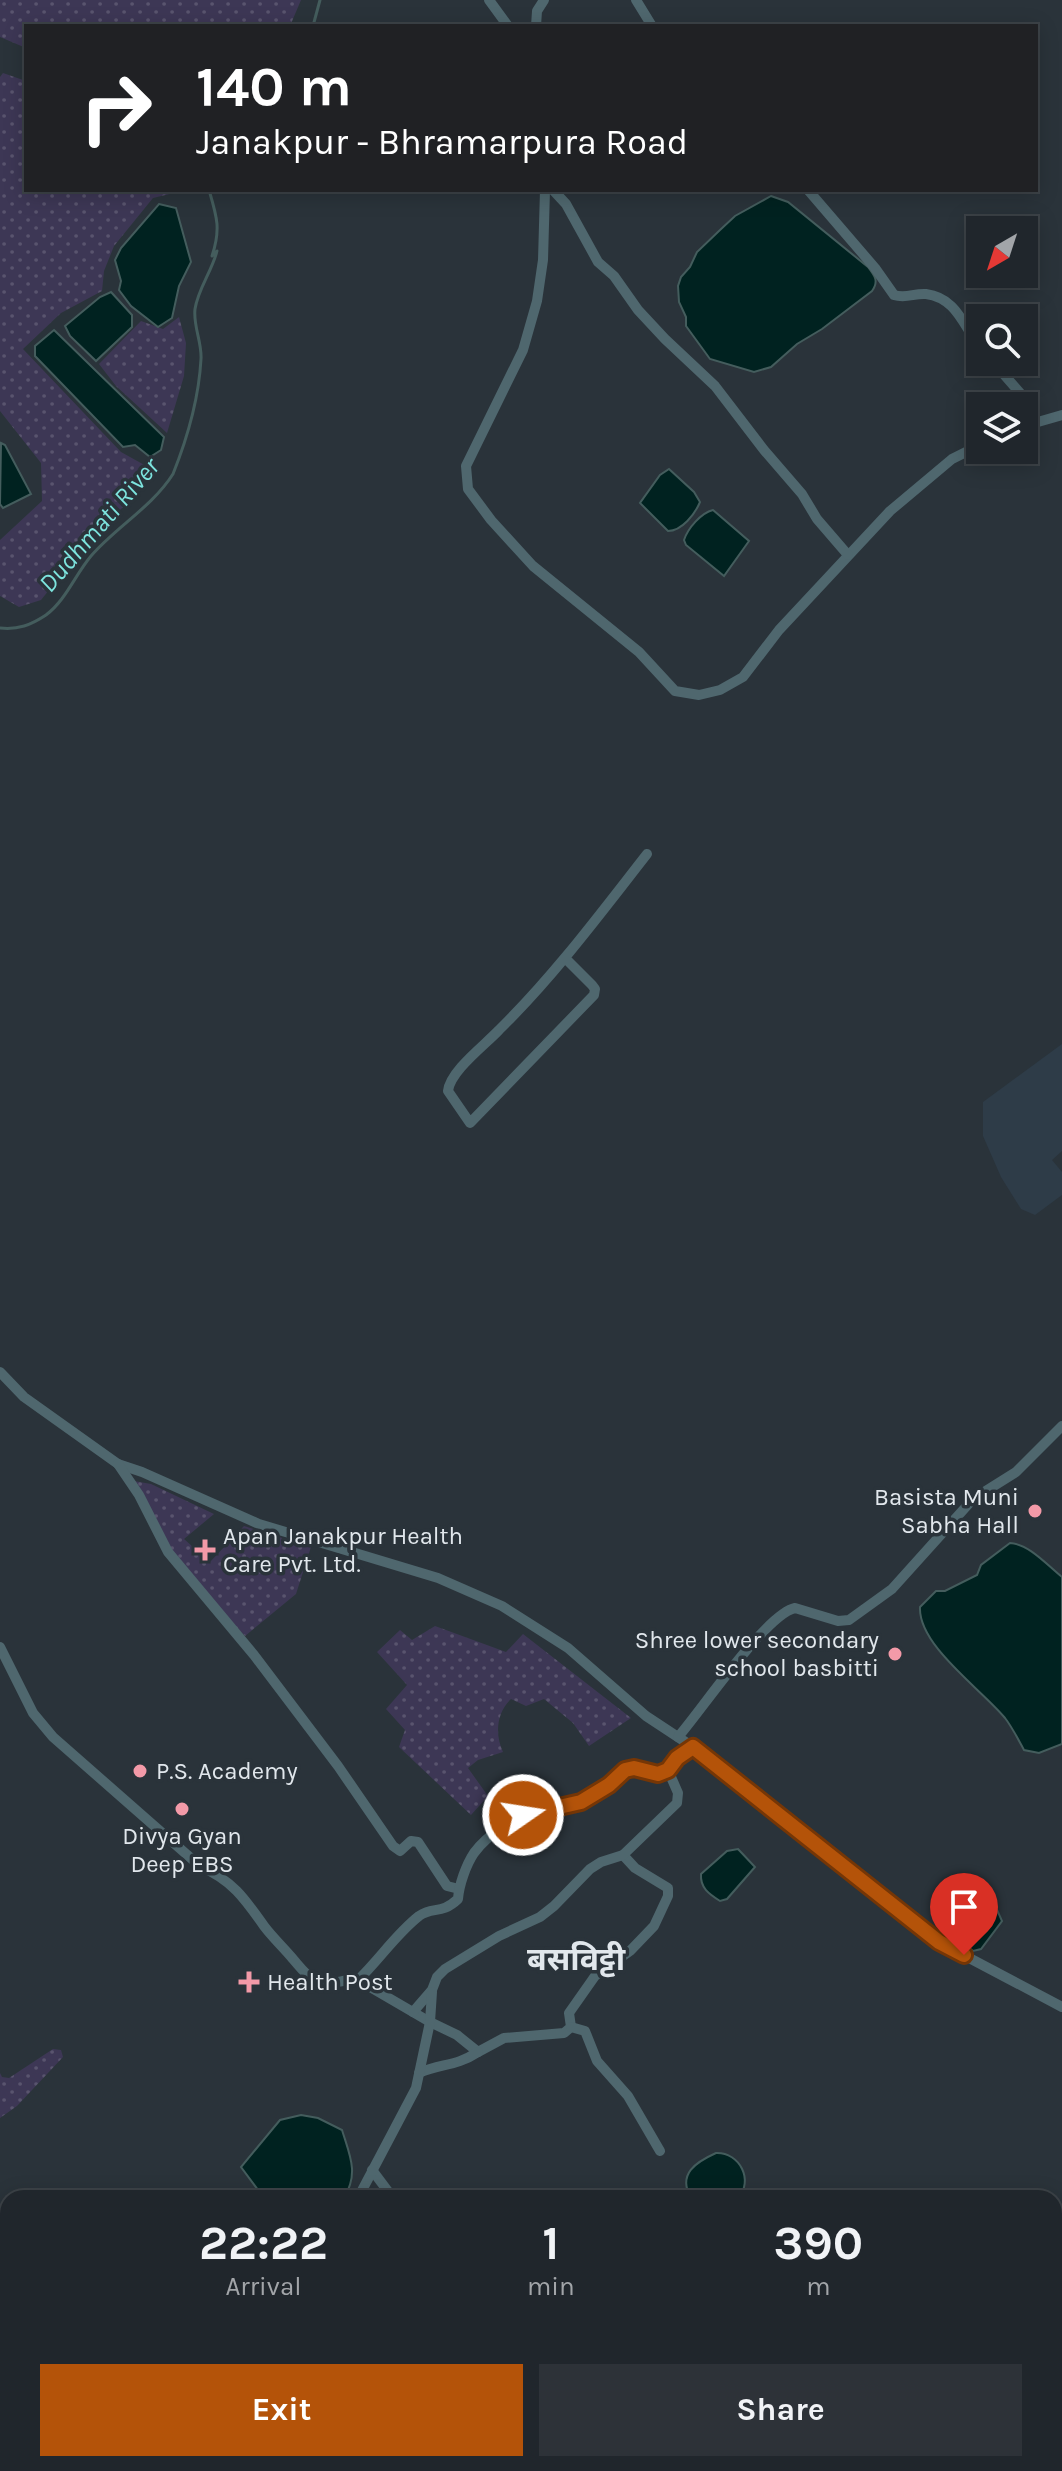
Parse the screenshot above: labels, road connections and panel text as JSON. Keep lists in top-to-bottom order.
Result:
{
  "districts": ["बसविट्टी"],
  "water": ["Dudhmati River"],
  "places": {
    "other": [
      "Basista Muni Sabha Hall",
      "Shree lower secondary school basbitti",
      "P.S. Academy",
      "Divya Gyan Deep EBS"
    ],
    "health": ["Apan Janakpur Health Care Pvt. Ltd.", "Health Post"]
  },
  "north": "bottom left",
  "page": {
    "turn": ["140 m", "Janakpur - Bhramarpura Road"],
    "eta": [
      "22:22",
      "Arrival",
      "1",
      "min",
      "390",
      "m"
    ],
    "buttons": ["Exit", "Share"]
  }
}
